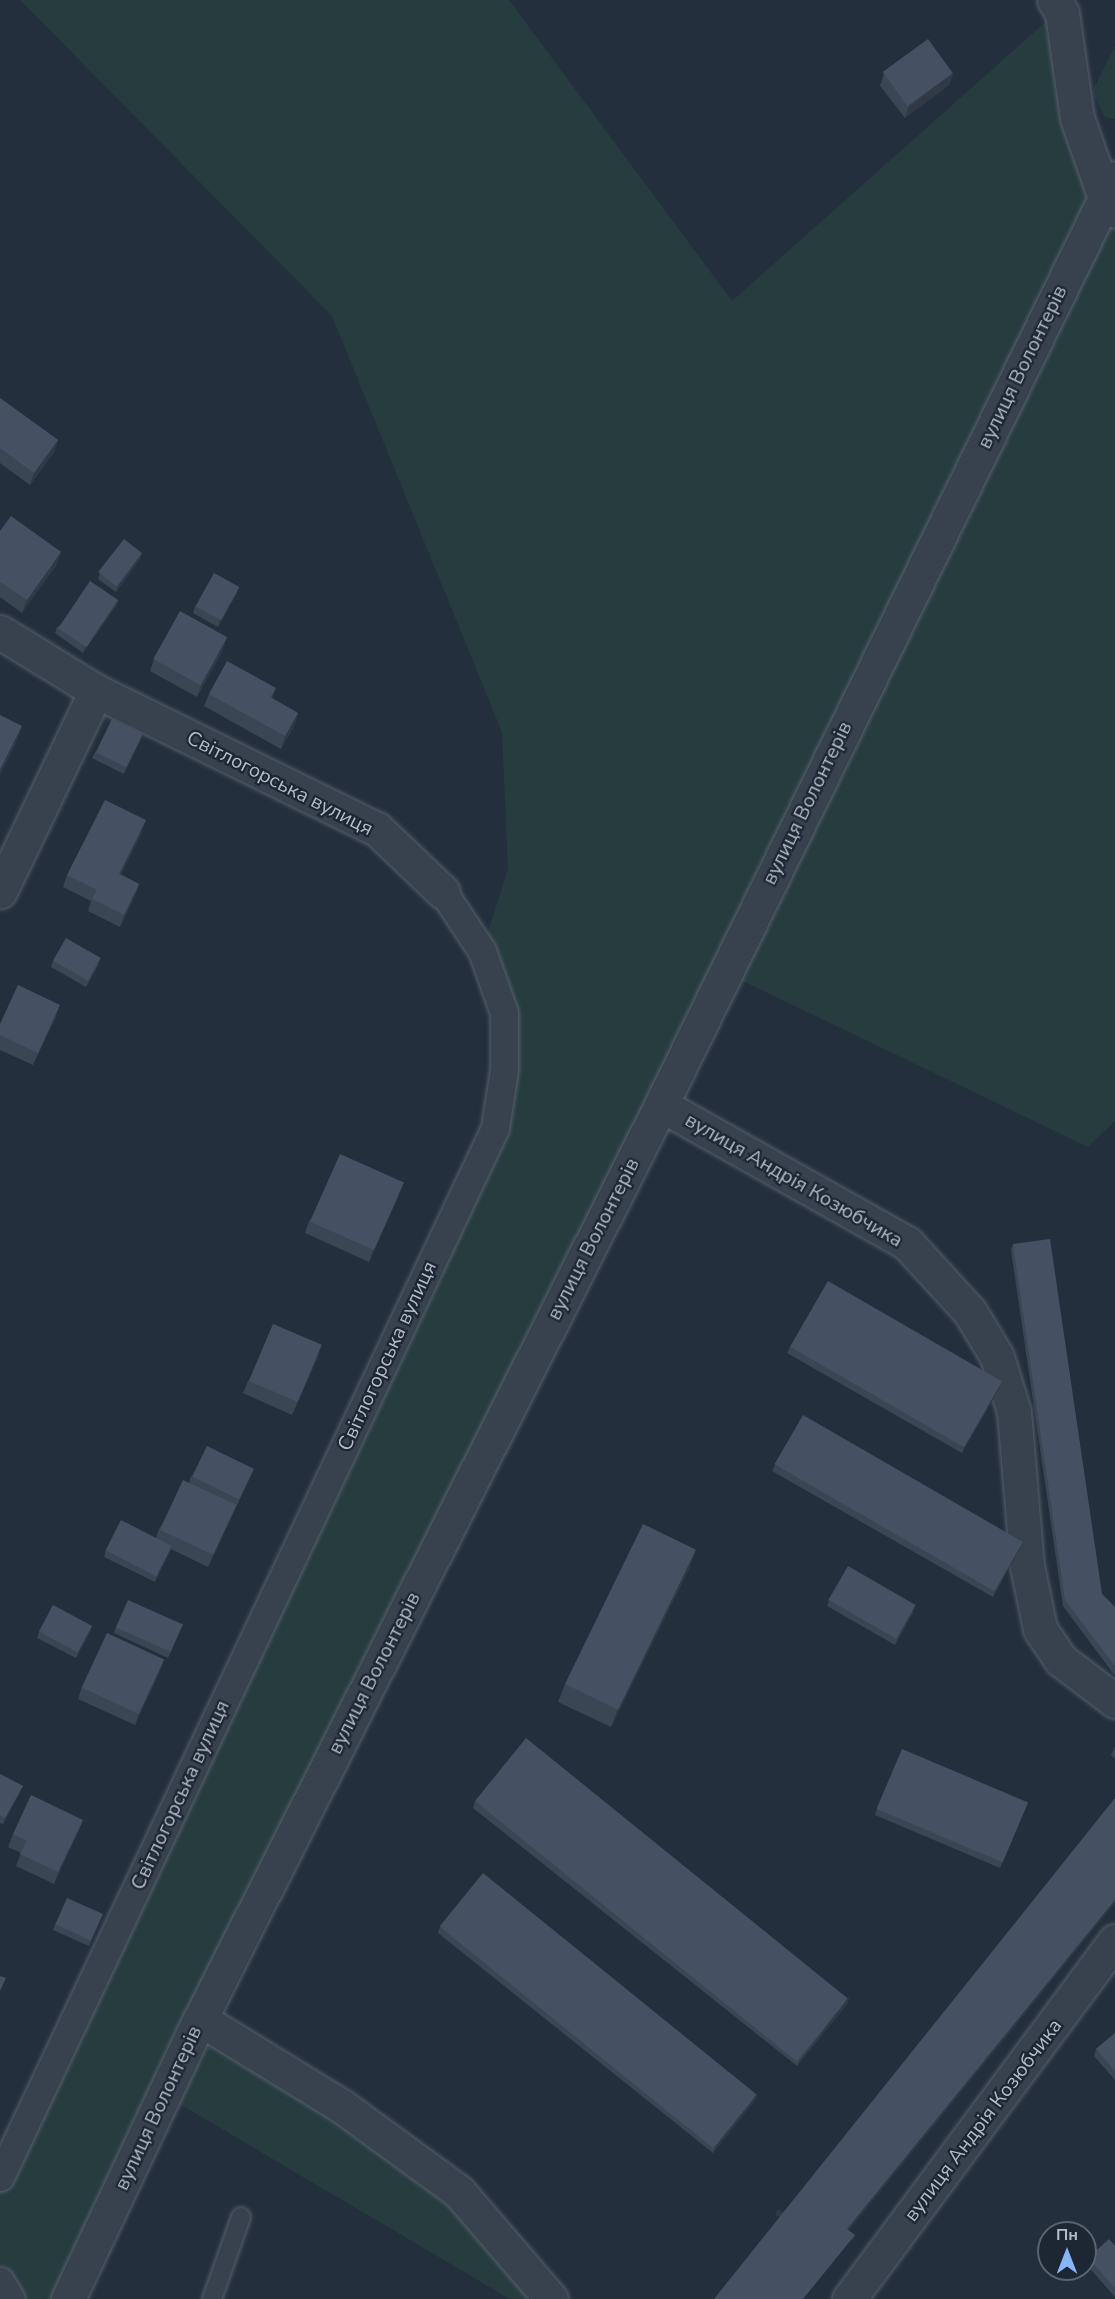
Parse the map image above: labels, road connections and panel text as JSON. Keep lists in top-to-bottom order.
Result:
{
  "streets": {
    "street": ["вулиця Волонтерів", "Світлогорська вулиця", "вулиця Андрія Козюбчика"]
  },
  "crossings": [
    ["вулиця Волонтерів", "вулиця Андрія Козюбчика"]
  ],
  "north": "top"
}
